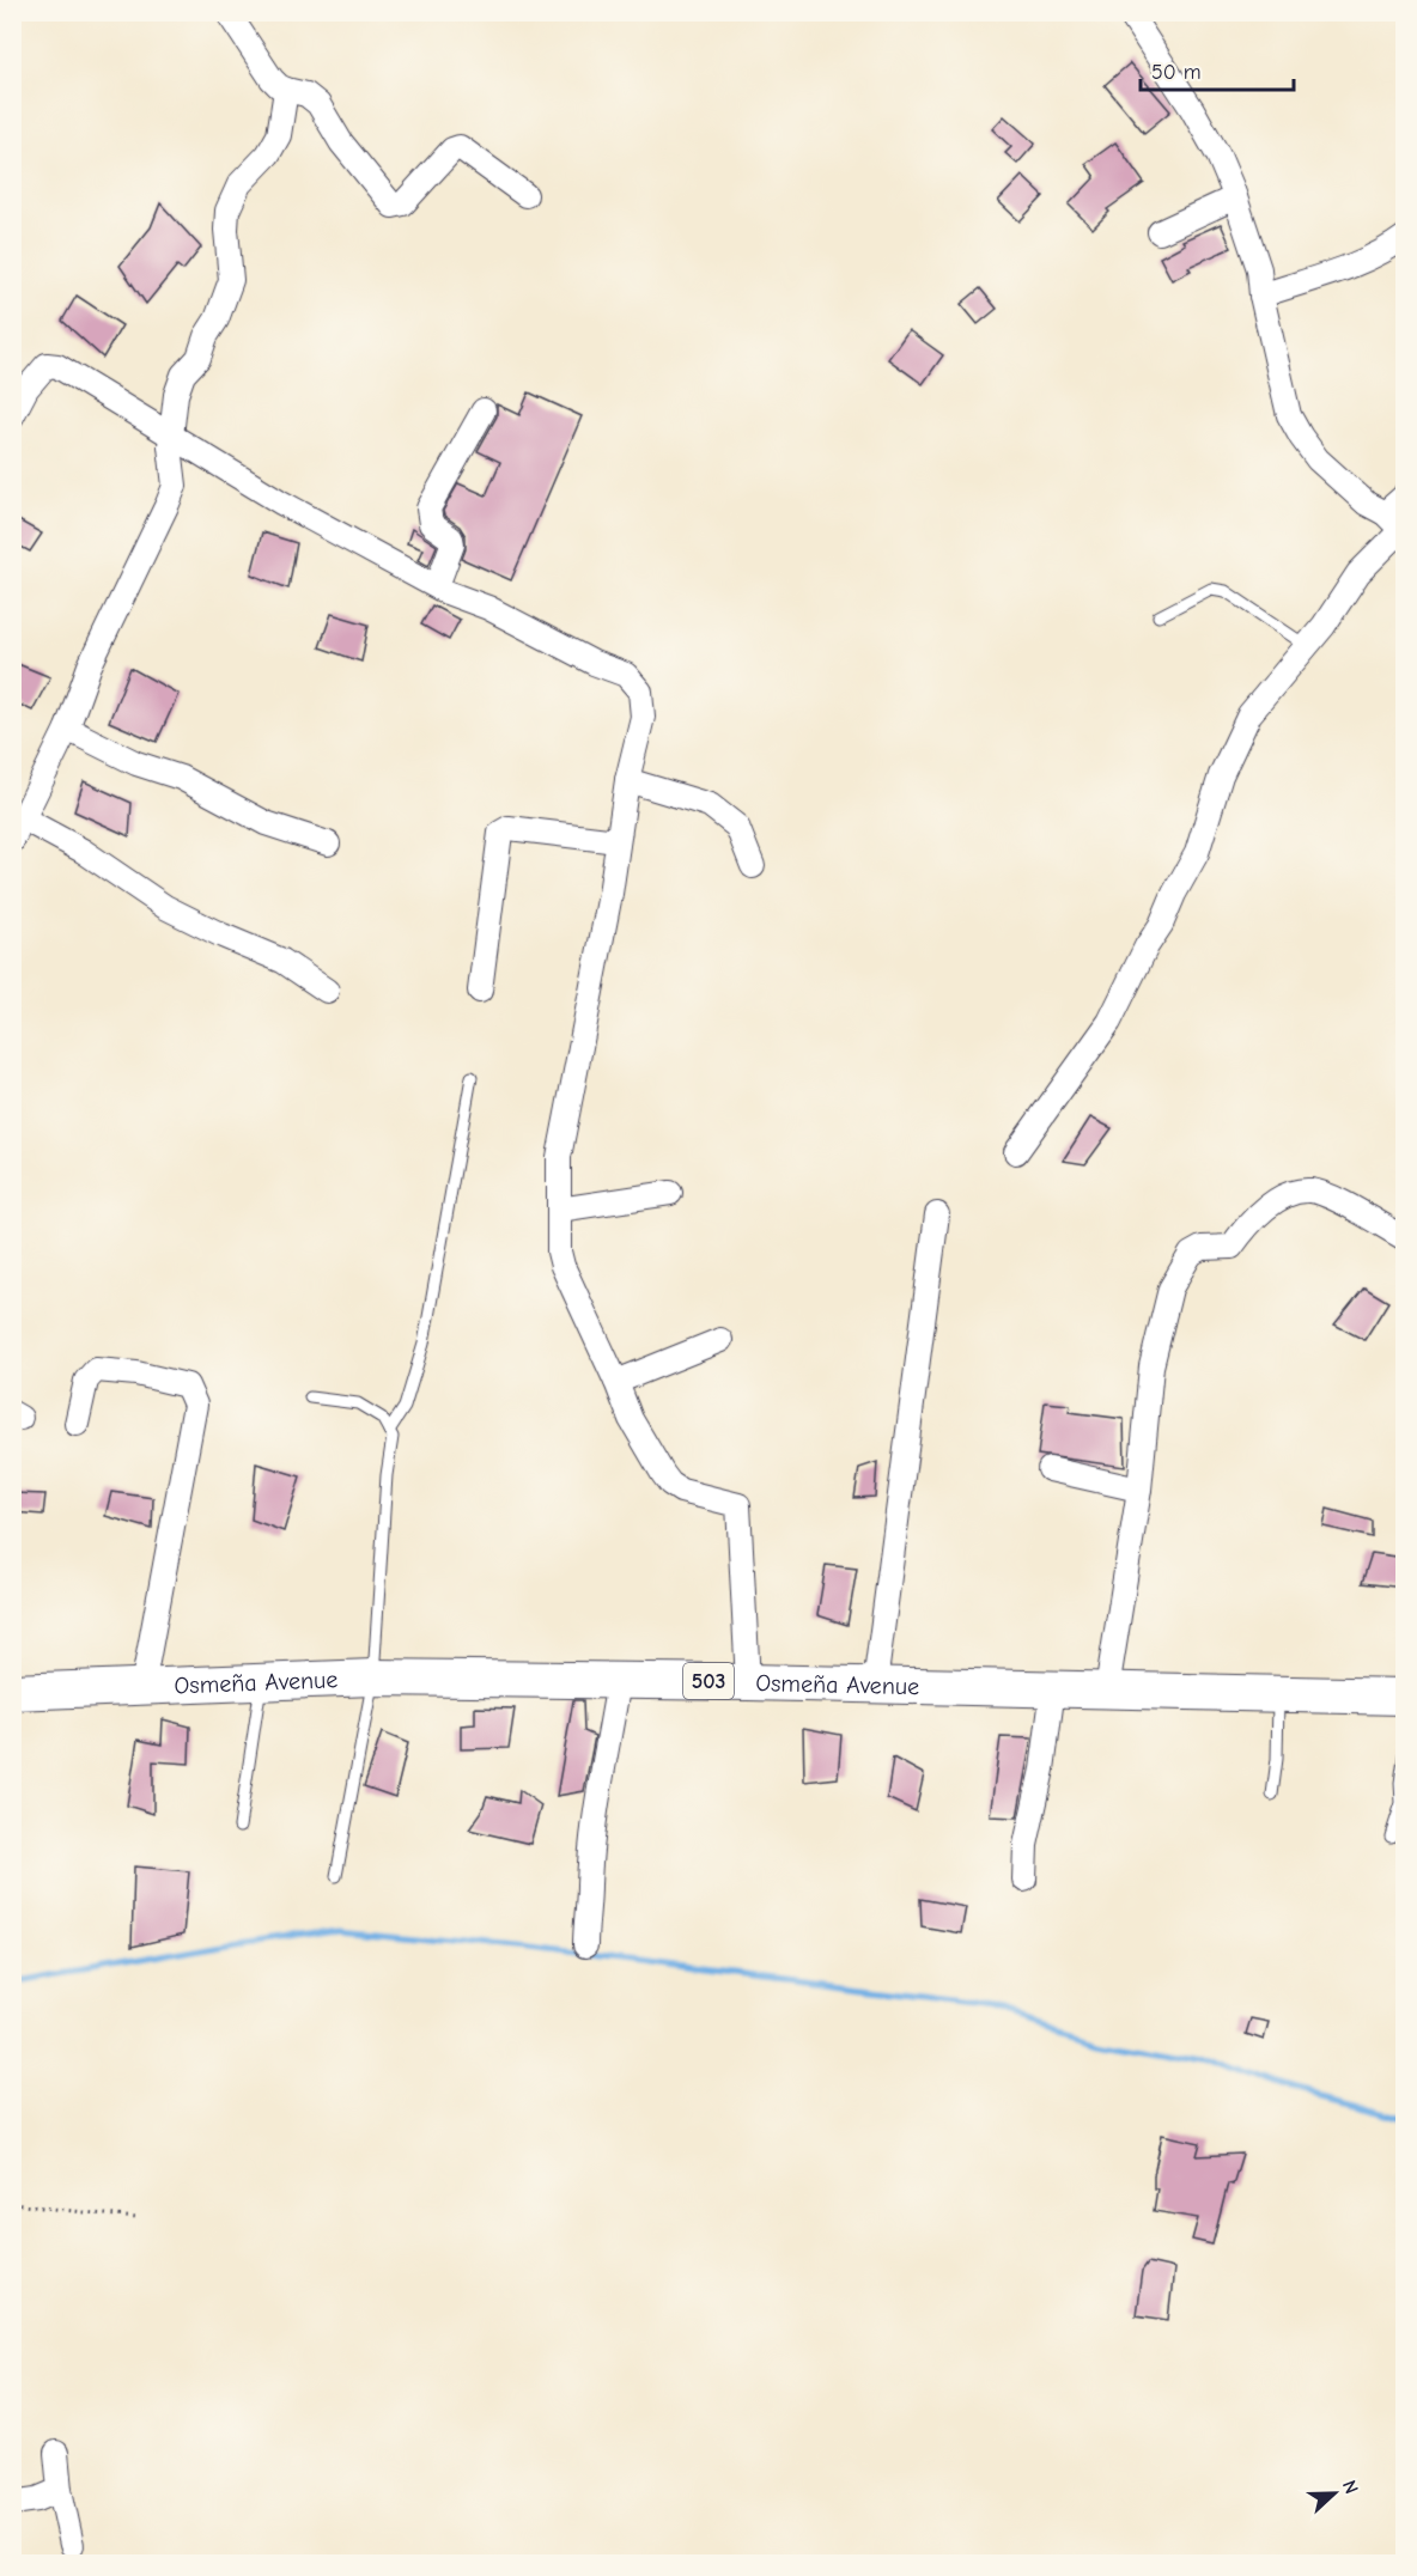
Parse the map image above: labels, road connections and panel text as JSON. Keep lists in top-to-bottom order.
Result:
{
  "streets": {
    "main road": ["503", "Osmeña Avenue"]
  },
  "scale_bar": "50 m",
  "north": "right"
}
